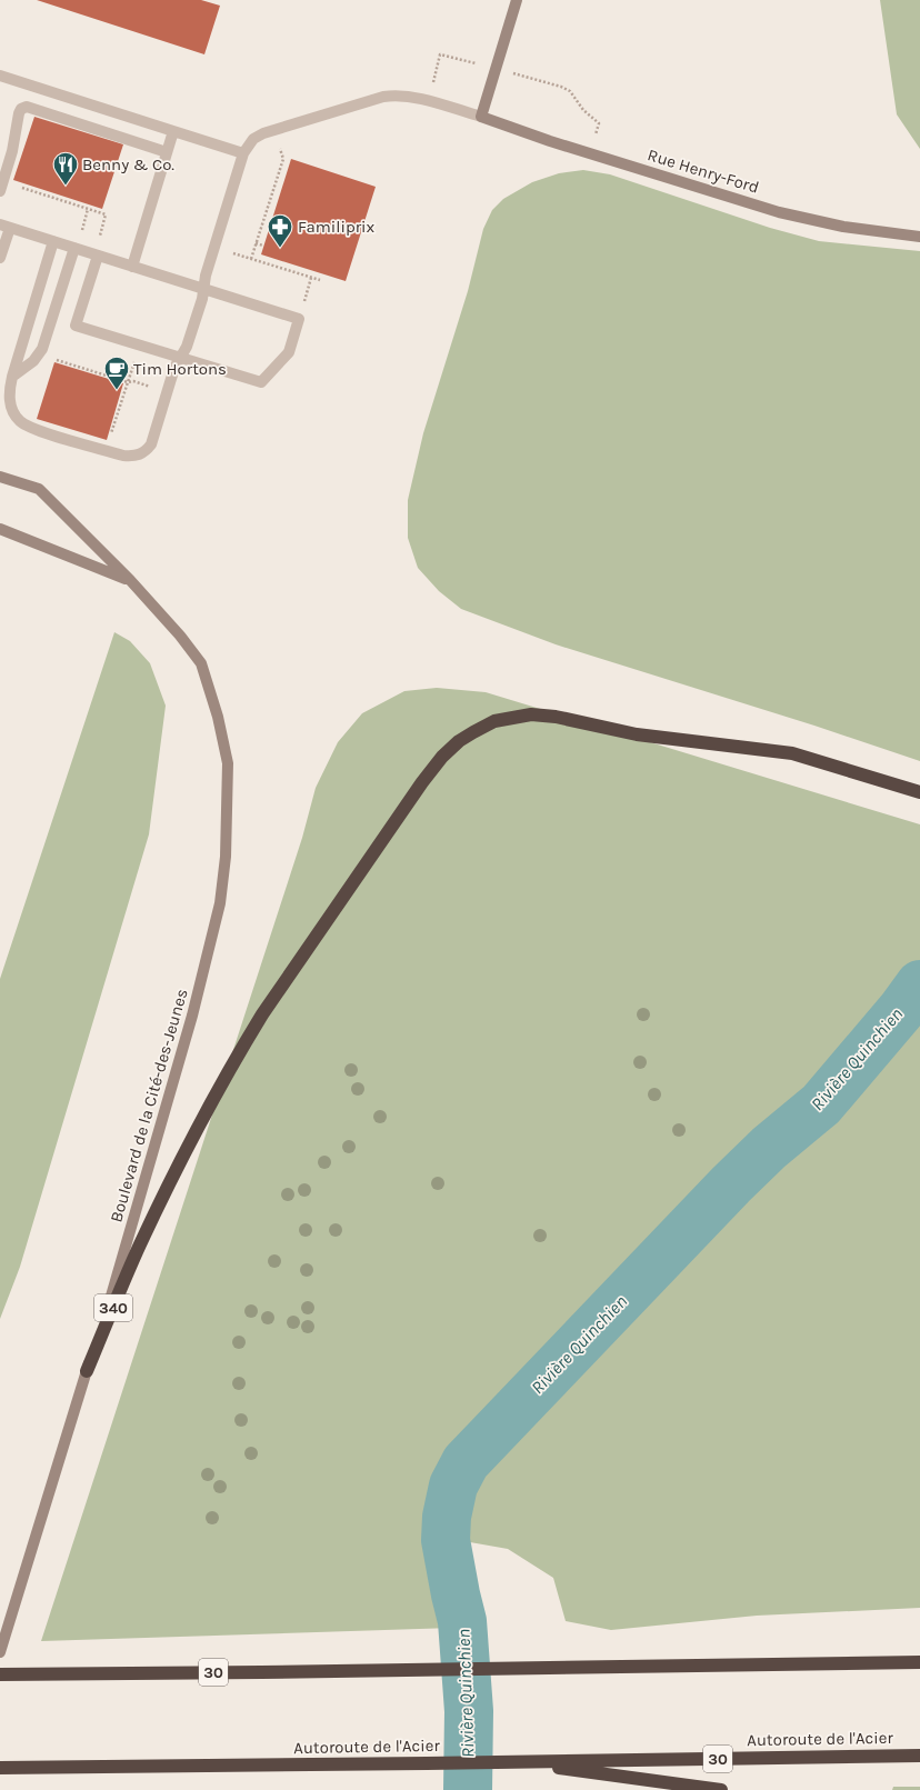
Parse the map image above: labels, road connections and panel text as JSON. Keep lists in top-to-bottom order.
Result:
{
  "streets": {
    "highway": ["340", "30", "Autoroute de l'Acier"],
    "main road": ["Rue Henry-Ford", "Boulevard de la Cité-des-Jeunes"]
  },
  "crossings": [
    ["Boulevard de la Cité-des-Jeunes", "340"]
  ],
  "water": ["Rivière Quinchien"],
  "places": {
    "restaurant": ["Benny & Co."],
    "pharmacy": ["Familiprix"],
    "cafe": ["Tim Hortons"]
  }
}
